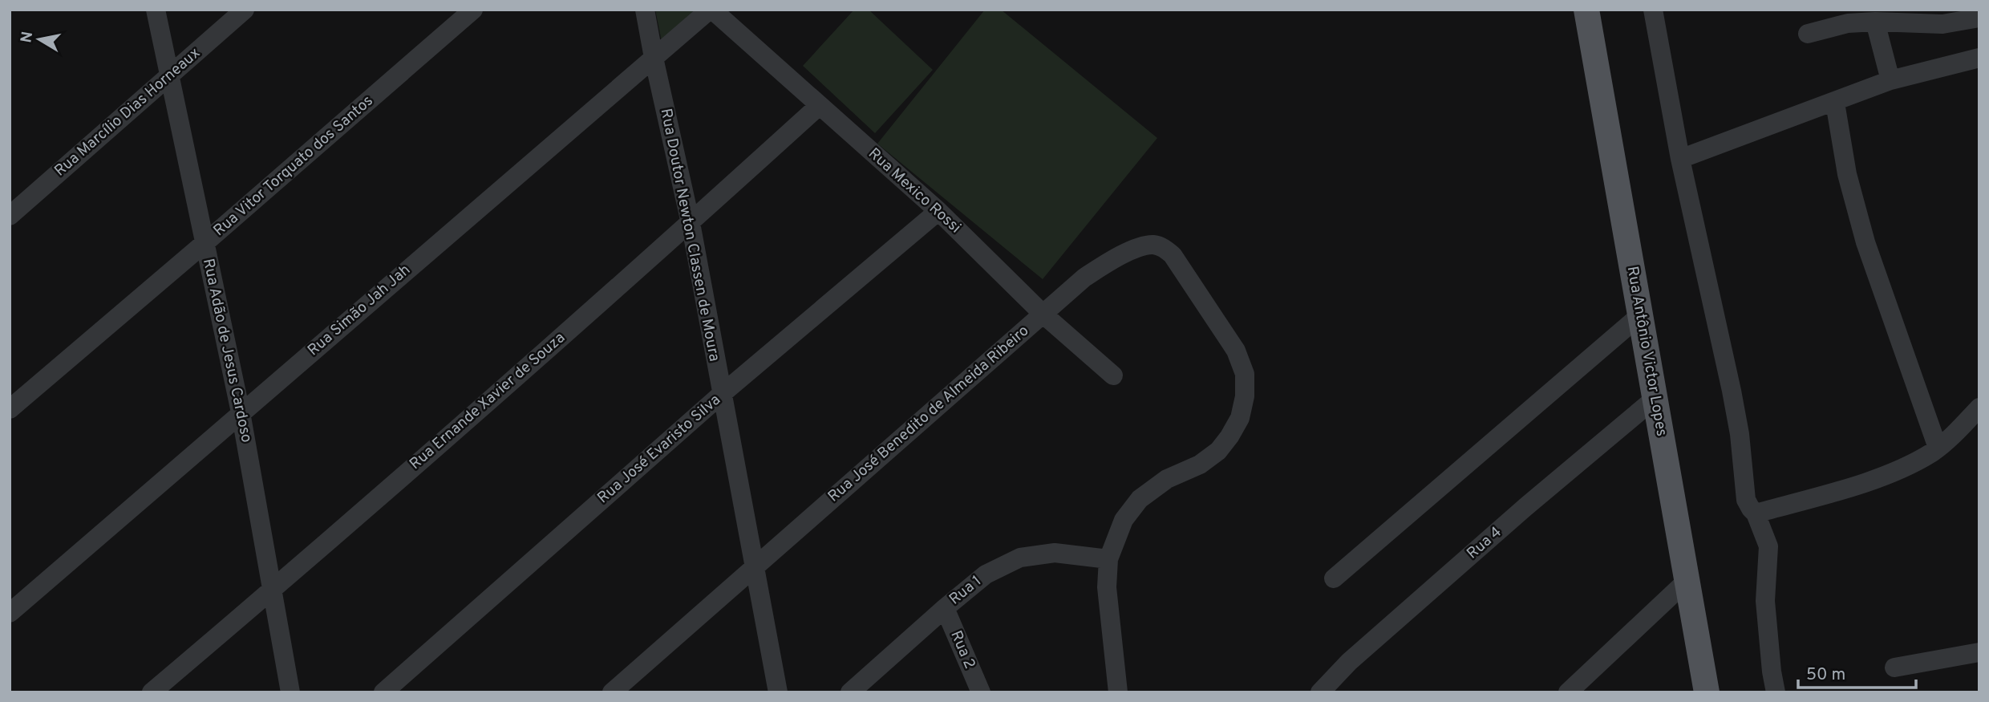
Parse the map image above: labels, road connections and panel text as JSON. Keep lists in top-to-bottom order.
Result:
{
  "streets": {
    "main road": ["Rua Antônio Victor Lopes"],
    "street": [
      "Rua Marcílio Dias Horneaux",
      "Rua Vitor Torquato dos Santos",
      "Rua Mexico Rossi",
      "Rua Doutor Newton Classen de Moura",
      "Rua Simão Jah Jah",
      "Rua Adão de Jesus Cardoso",
      "Rua Ernande Xavier de Souza",
      "Rua José Benedito de Almeida Ribeiro",
      "Rua José Evaristo Silva",
      "Rua 4",
      "Rua 1",
      "Rua 2"
    ]
  },
  "crossings": [
    ["Rua Marcílio Dias Horneaux", "Rua Adão de Jesus Cardoso"],
    ["Rua Vitor Torquato dos Santos", "Rua Adão de Jesus Cardoso"],
    ["Rua Mexico Rossi", "Rua Simão Jah Jah"],
    ["Rua Mexico Rossi", "Rua Ernande Xavier de Souza"],
    ["Rua Mexico Rossi", "Rua José Benedito de Almeida Ribeiro"],
    ["Rua Mexico Rossi", "Rua José Evaristo Silva"],
    ["Rua Doutor Newton Classen de Moura", "Rua Simão Jah Jah"],
    ["Rua Doutor Newton Classen de Moura", "Rua Ernande Xavier de Souza"],
    ["Rua Doutor Newton Classen de Moura", "Rua José Benedito de Almeida Ribeiro"],
    ["Rua Doutor Newton Classen de Moura", "Rua José Evaristo Silva"],
    ["Rua Simão Jah Jah", "Rua Adão de Jesus Cardoso"],
    ["Rua Adão de Jesus Cardoso", "Rua Ernande Xavier de Souza"],
    ["Rua Antônio Victor Lopes", "Rua 4"],
    ["Rua José Benedito de Almeida Ribeiro", "Rua 1"],
    ["Rua 1", "Rua 2"]
  ],
  "scale_bar": "50 m",
  "north": "left"
}
